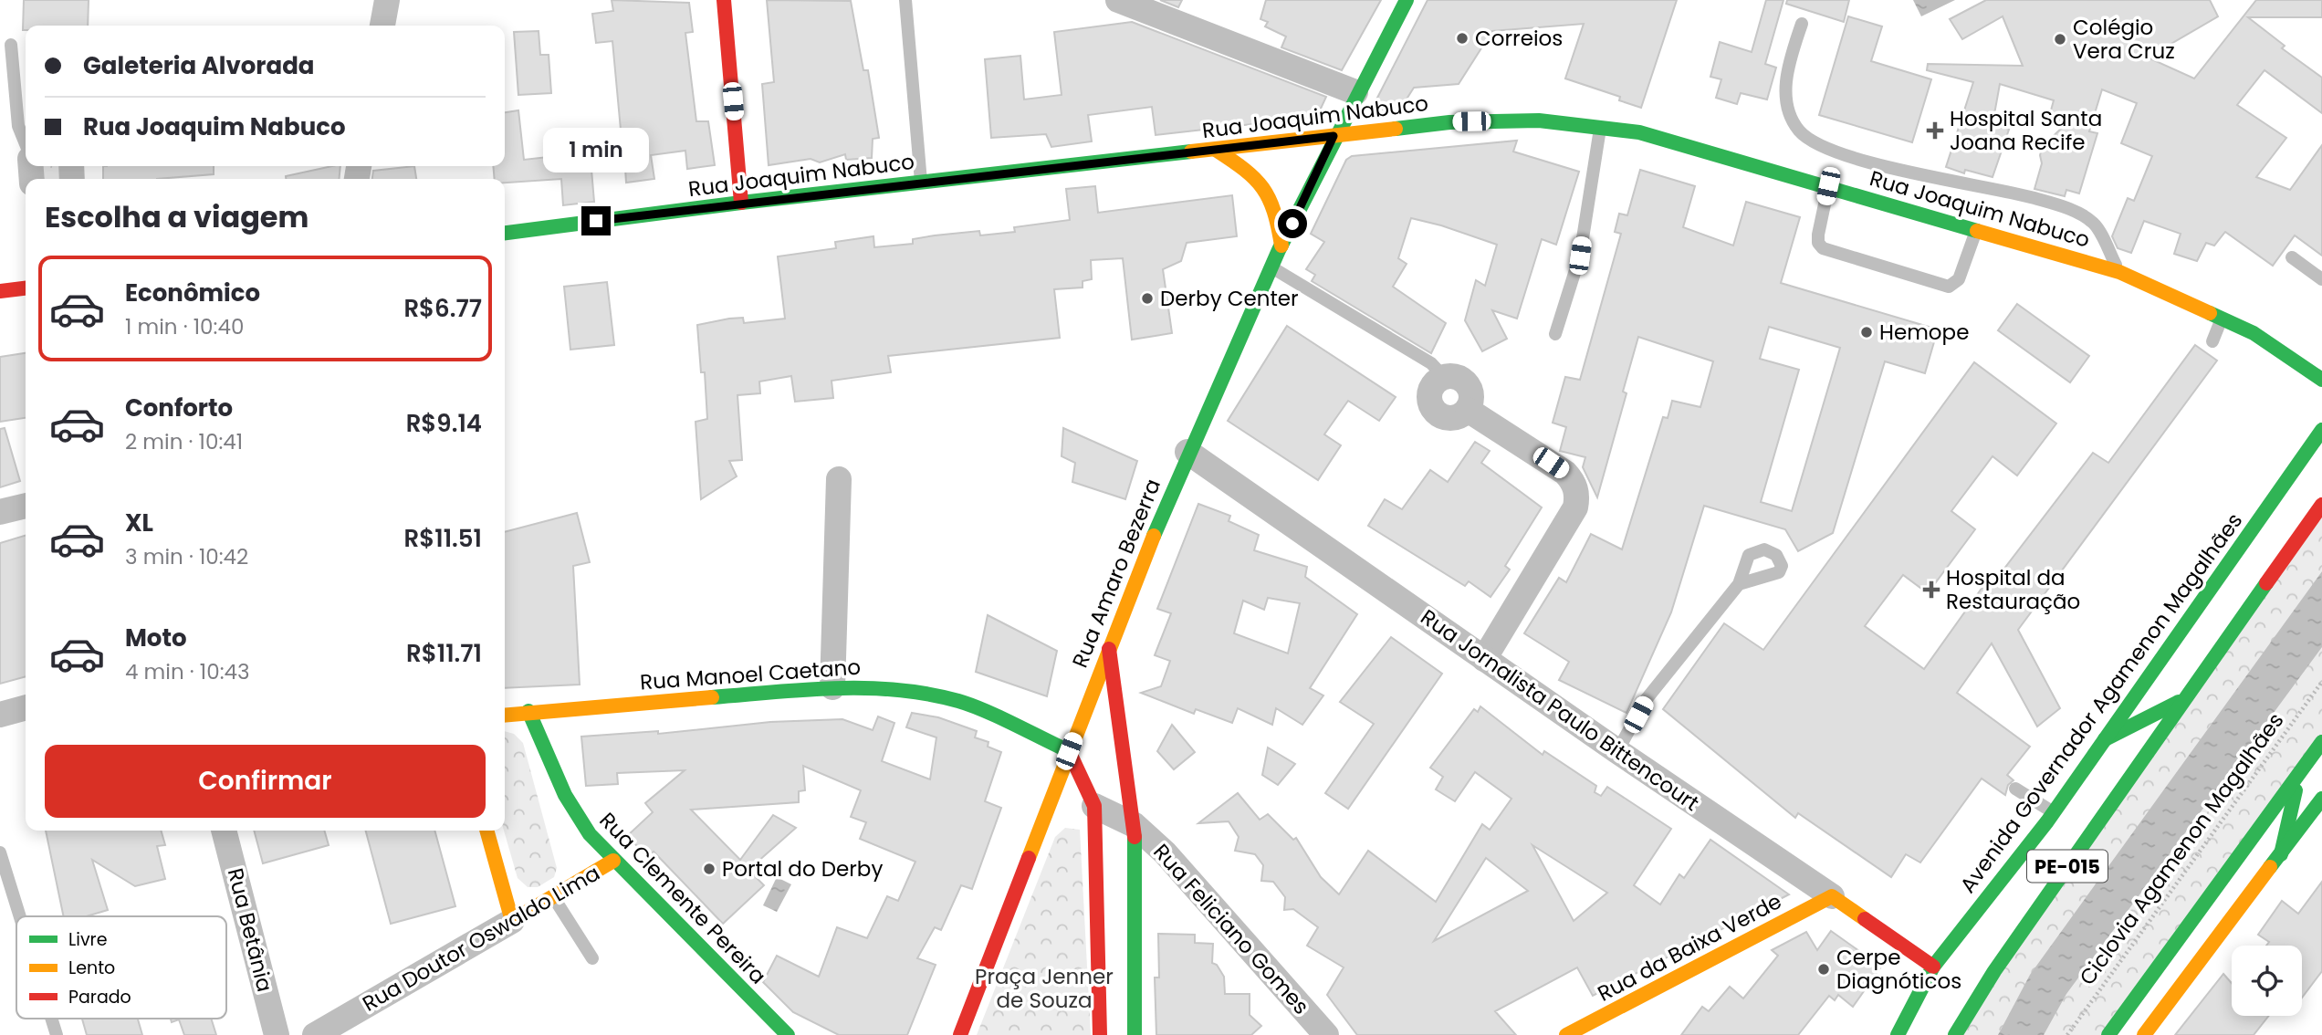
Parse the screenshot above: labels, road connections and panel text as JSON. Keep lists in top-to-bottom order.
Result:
{
  "streets": {
    "main road": [
      "Rua Joaquim Nabuco",
      "Rua Amaro Bezerra",
      "Rua Manoel Caetano",
      "Avenida Governador Agamenon Magalhães",
      "Rua Jornalista Paulo Bittencourt",
      "PE-015",
      "Rua Clemente Pereira",
      "Rua Doutor Oswaldo Lima",
      "Rua da Baixa Verde"
    ],
    "street": ["Rua Feliciano Gomes", "Rua Betânia"],
    "path": ["Ciclovia Agamenon Magalhães"]
  },
  "crossings": [
    ["Rua Joaquim Nabuco", "Rua Amaro Bezerra"],
    ["Rua Amaro Bezerra", "Rua Manoel Caetano"],
    ["Rua Amaro Bezerra", "Rua Jornalista Paulo Bittencourt"],
    ["Rua Manoel Caetano", "Rua Clemente Pereira"],
    ["Avenida Governador Agamenon Magalhães", "Rua Jornalista Paulo Bittencourt"],
    ["Rua Jornalista Paulo Bittencourt", "Rua da Baixa Verde"],
    ["Rua Clemente Pereira", "Rua Doutor Oswaldo Lima"]
  ],
  "parks": ["Praça Jenner de Souza"],
  "places": {
    "other": [
      "Correios",
      "Colégio Vera Cruz",
      "Derby Center",
      "Hemope",
      "Portal do Derby",
      "Cerpe Diagnóticos"
    ],
    "health": ["Hospital Santa Joana Recife", "Hospital da Restauração"]
  },
  "legend": ["Livre", "Lento", "Parado"],
  "page": {
    "banner": ["Galeteria Alvorada", "Rua Joaquim Nabuco"],
    "bubble": "1 min",
    "heading": "Escolha a viagem",
    "list": [
      {
        "name": "Econômico",
        "note": "1 min · 10:40",
        "value": "R$6.77"
      },
      {
        "name": "Conforto",
        "note": "2 min · 10:41",
        "value": "R$9.14"
      },
      {
        "name": "XL",
        "note": "3 min · 10:42",
        "value": "R$11.51"
      },
      {
        "name": "Moto",
        "note": "4 min · 10:43",
        "value": "R$11.71"
      }
    ],
    "buttons": "Confirmar"
  }
}
